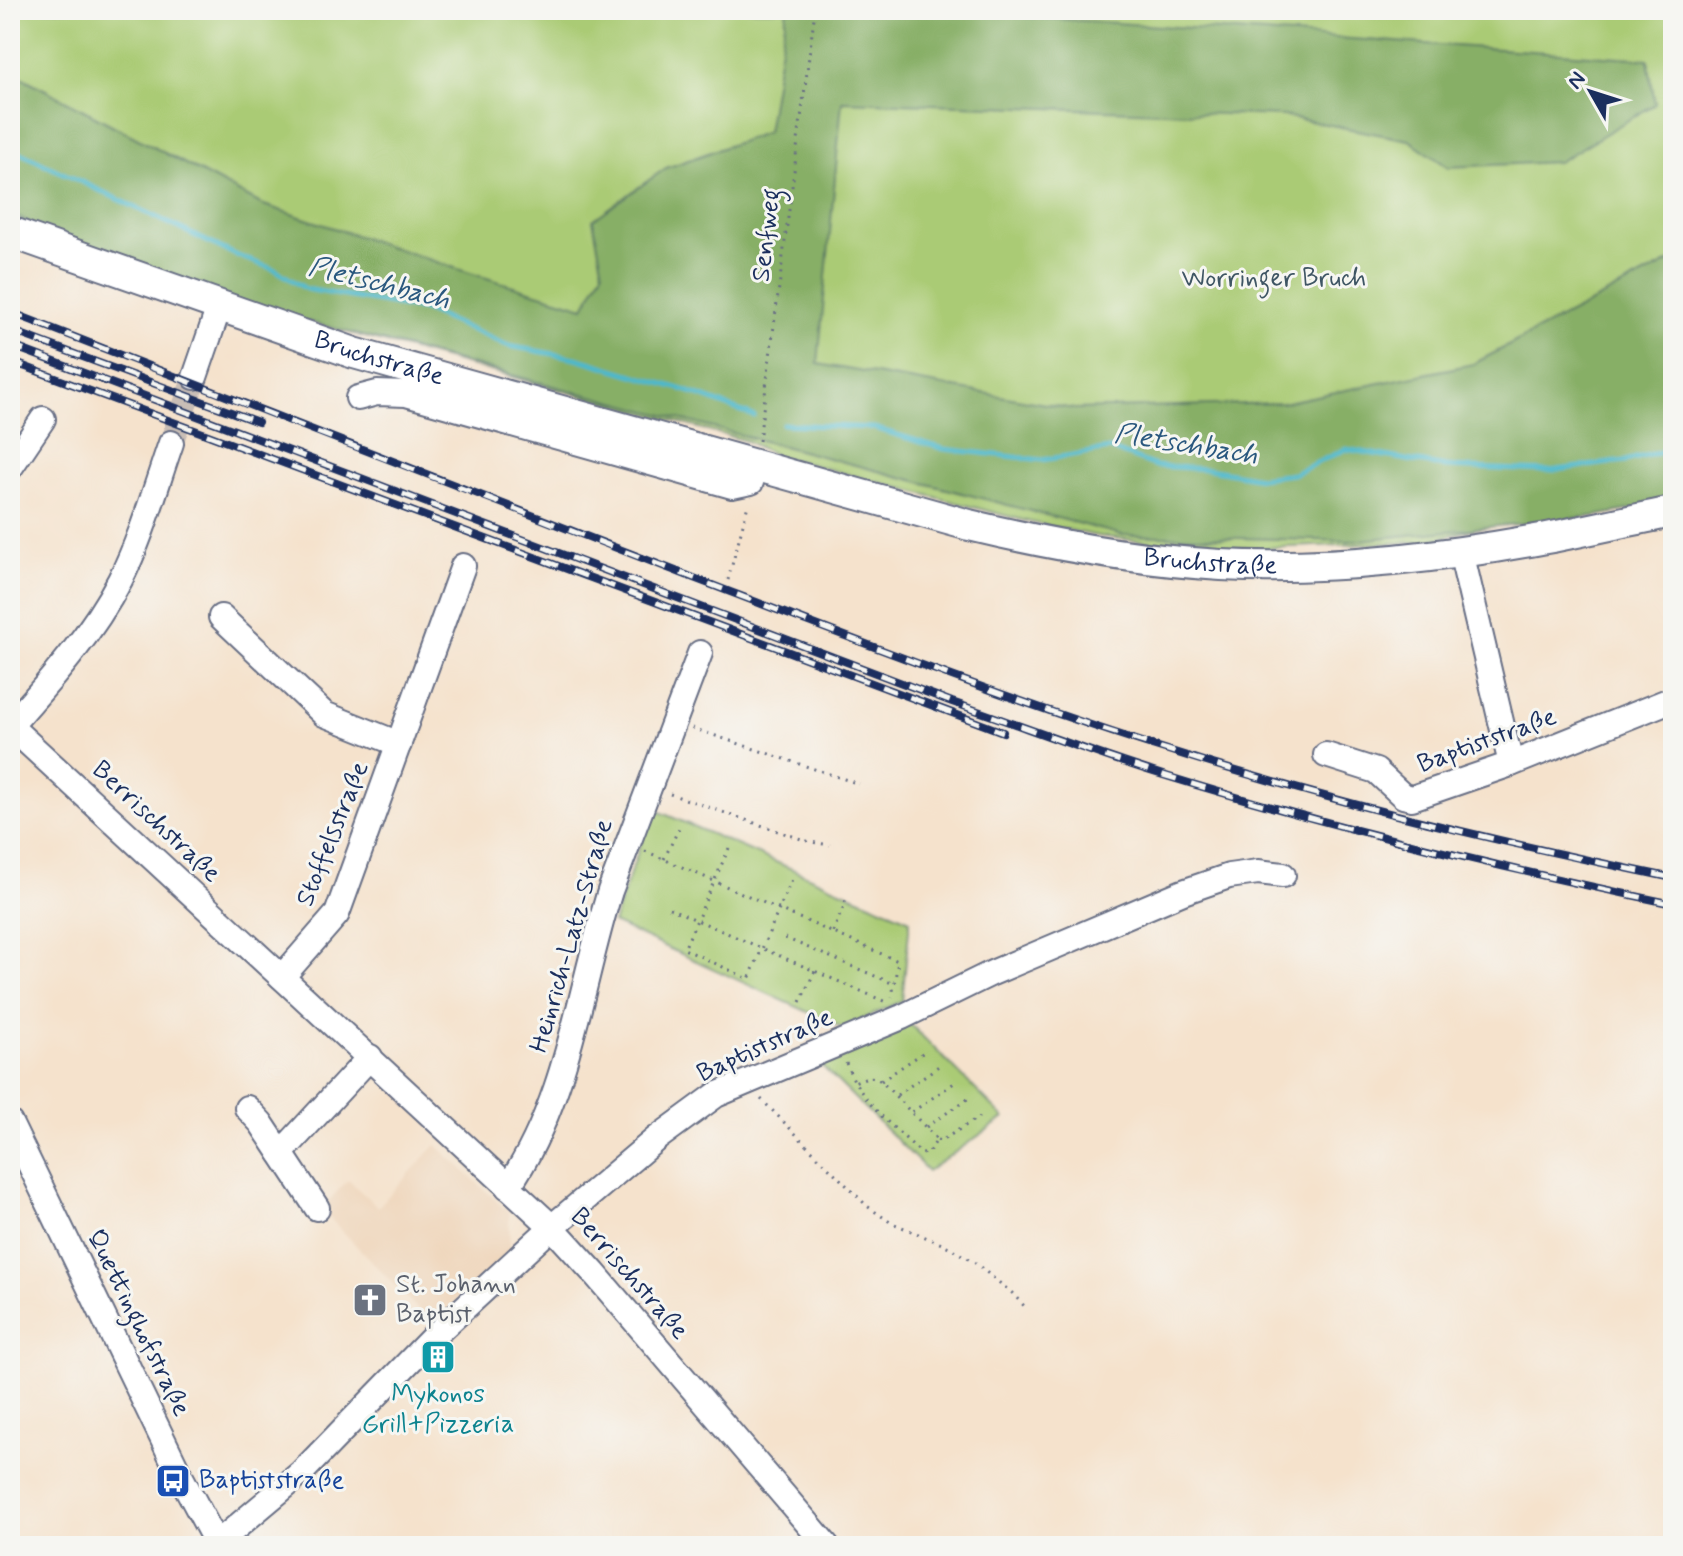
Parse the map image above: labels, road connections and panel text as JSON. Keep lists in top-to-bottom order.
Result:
{
  "streets": {
    "main road": ["Bruchstraße"],
    "street": [
      "Baptiststraße",
      "Berrischstraße",
      "Stoffelsstraße",
      "Heinrich-Latz-Straße",
      "Quettinghofstraße"
    ],
    "path": ["Senfweg"]
  },
  "crossings": [
    ["Senfweg", "Bruchstraße"],
    ["Baptiststraße", "Berrischstraße"],
    ["Baptiststraße", "Quettinghofstraße"],
    ["Berrischstraße", "Stoffelsstraße"],
    ["Berrischstraße", "Heinrich-Latz-Straße"]
  ],
  "water": ["Pletschbach"],
  "parks": ["Worringer Bruch"],
  "places": {
    "church": ["St. Johann Baptist"],
    "building": ["Mykonos Grill+Pizzeria"],
    "bus stop": ["Baptiststraße"]
  },
  "north": "top left"
}
